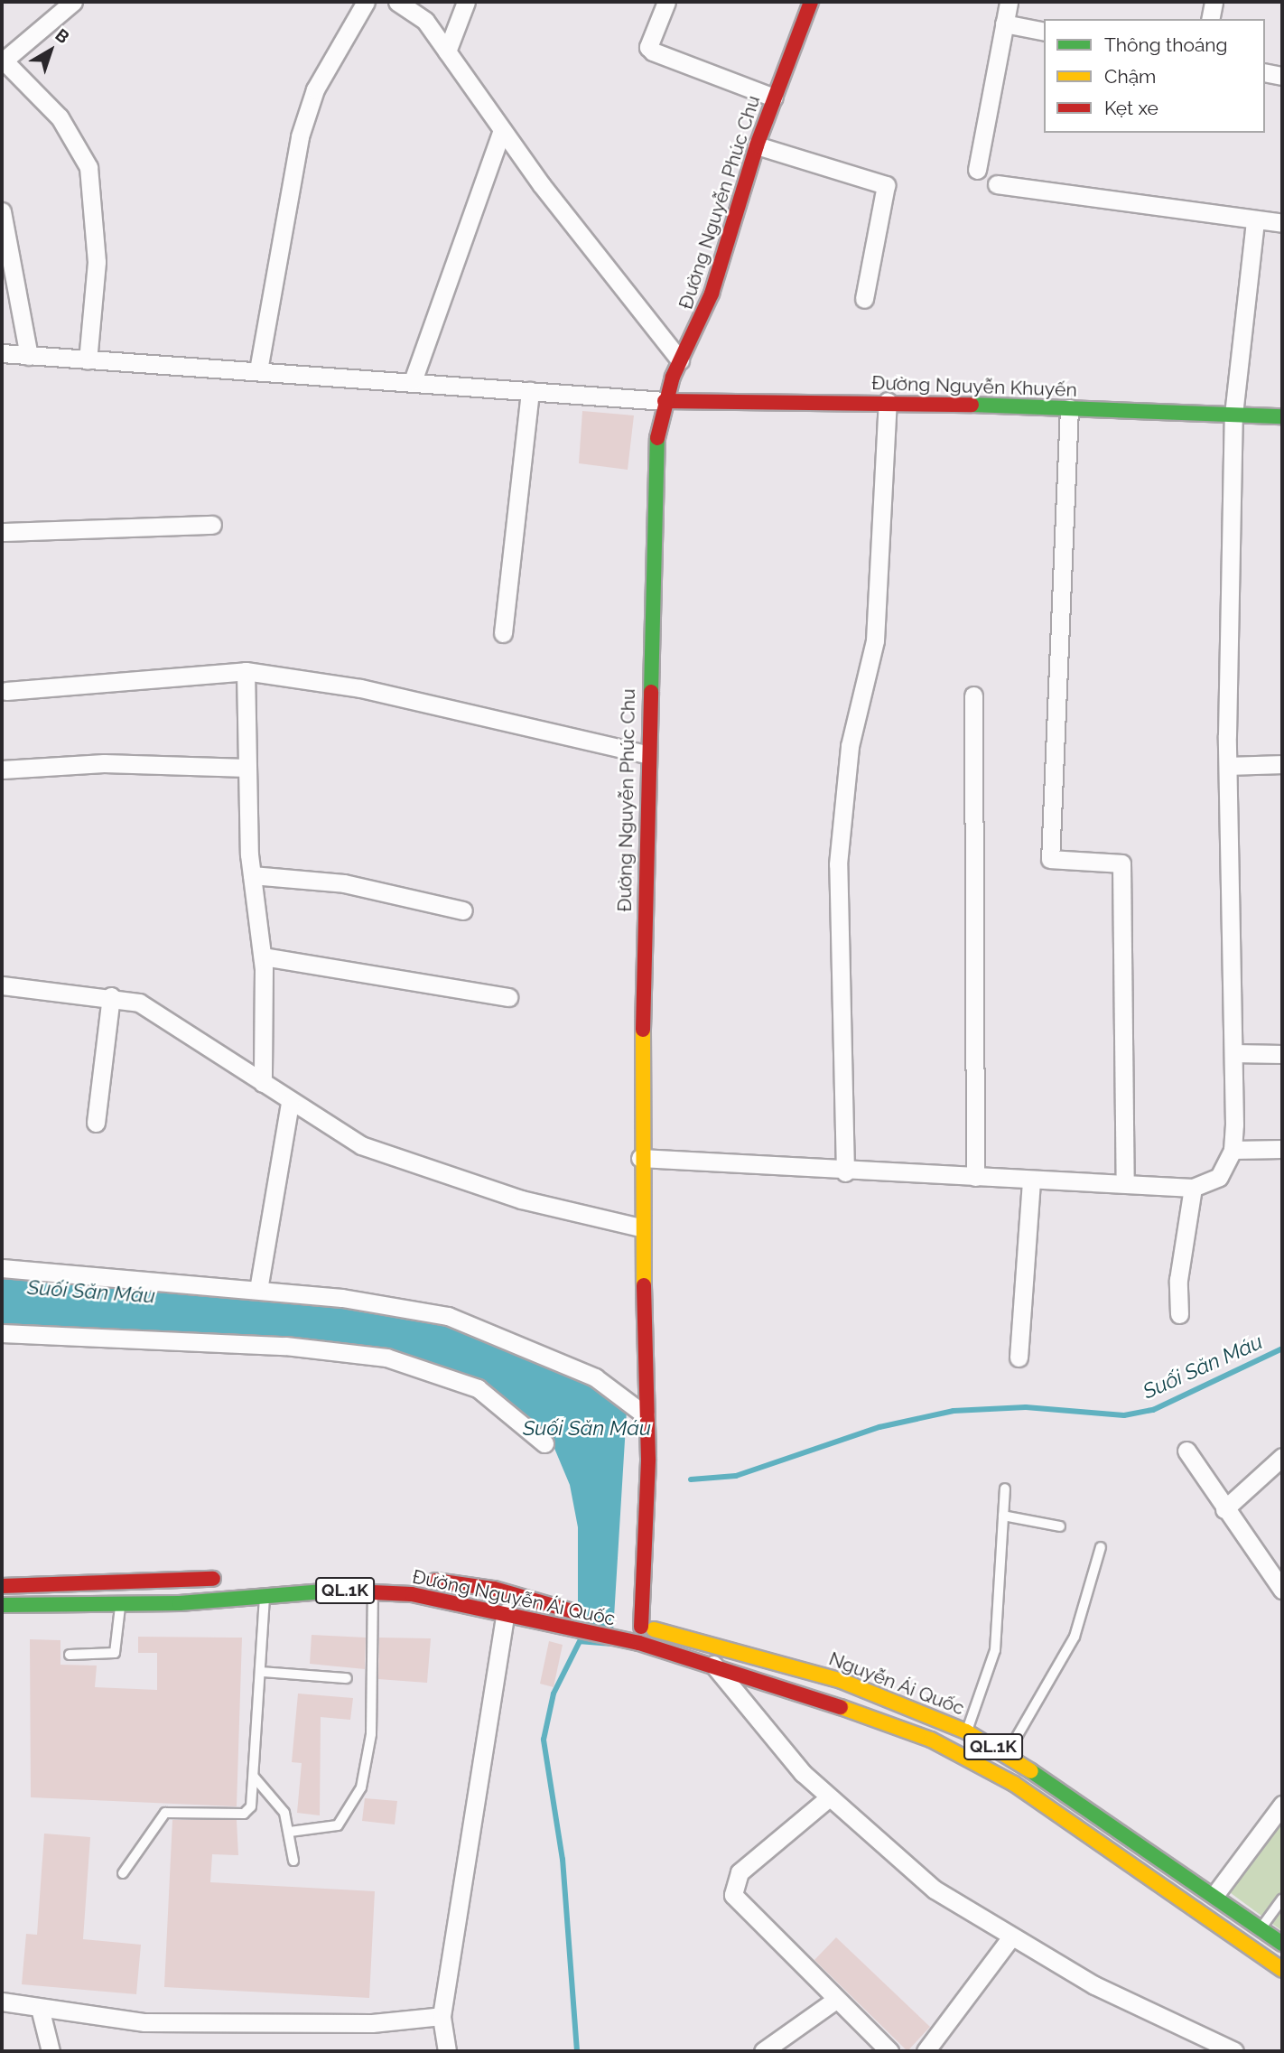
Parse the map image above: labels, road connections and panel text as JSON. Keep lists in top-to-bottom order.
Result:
{
  "streets": {
    "main road": [
      "Đường Nguyễn Phúc Chu",
      "Đường Nguyễn Khuyến",
      "QL.1K",
      "Đường Nguyễn Ái Quốc",
      "Nguyễn Ái Quốc"
    ]
  },
  "crossings": [
    ["Đường Nguyễn Phúc Chu", "Đường Nguyễn Khuyến"],
    ["Đường Nguyễn Phúc Chu", "Đường Nguyễn Ái Quốc"],
    ["Đường Nguyễn Ái Quốc", "Nguyễn Ái Quốc"]
  ],
  "water": ["Suối Săn Máu"],
  "legend": ["Thông thoáng", "Chậm", "Kẹt xe"],
  "north": "top right"
}
